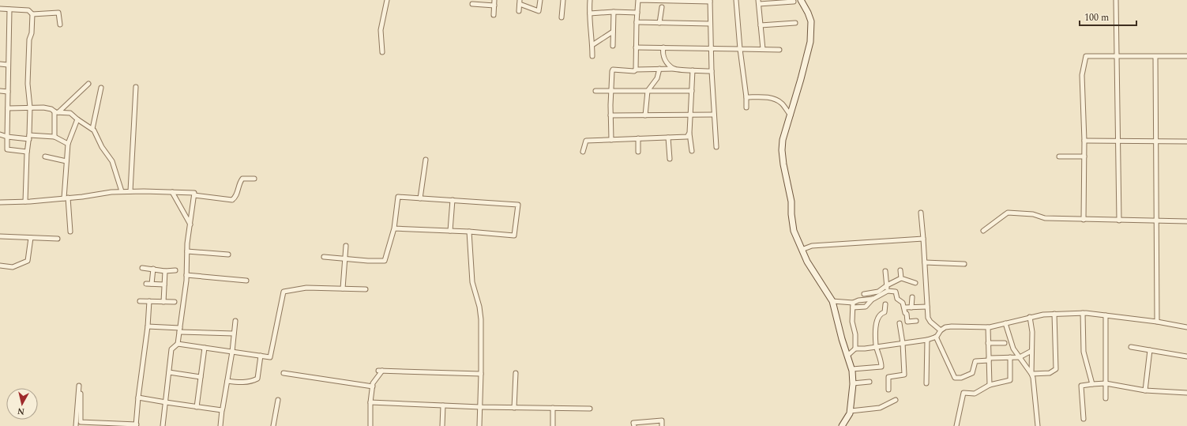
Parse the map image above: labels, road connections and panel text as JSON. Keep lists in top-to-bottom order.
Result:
{
  "scale_bar": "100 m",
  "north": "bottom"
}
